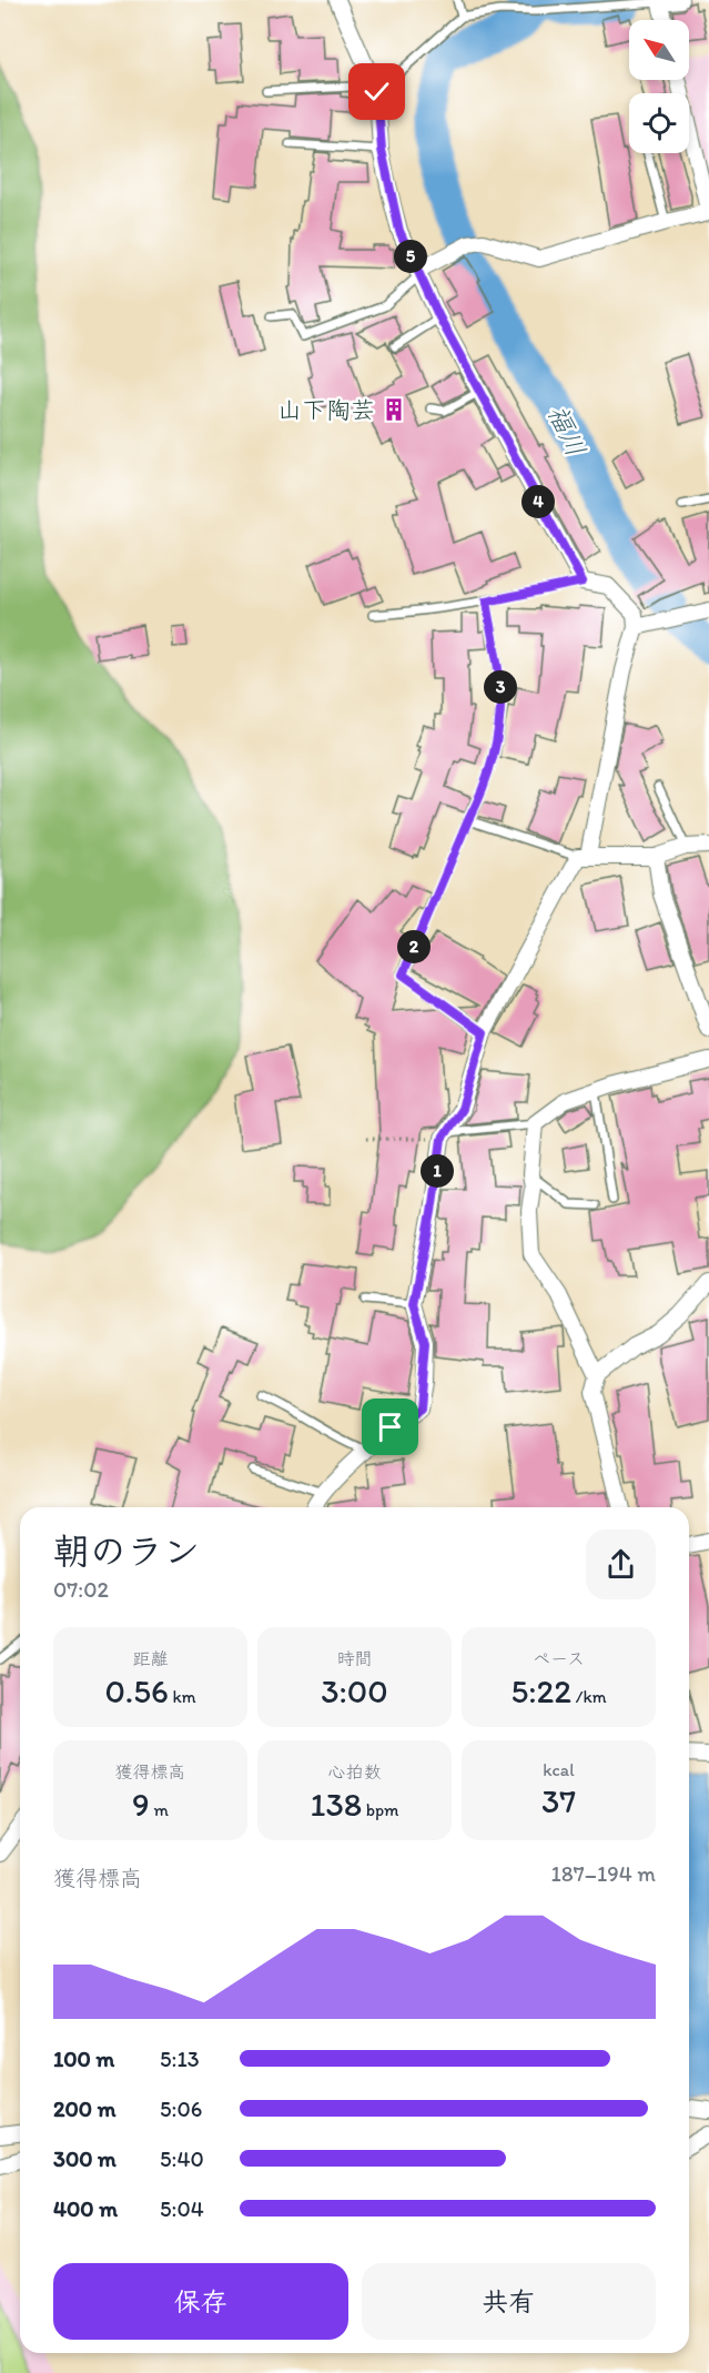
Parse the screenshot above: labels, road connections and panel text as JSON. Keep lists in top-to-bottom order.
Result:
{
  "water": ["福川"],
  "places": {
    "building": ["山下陶芸"]
  },
  "north": "top left",
  "page": {
    "pins": [
      "5",
      "4",
      "3",
      "2",
      "1"
    ],
    "heading": ["朝のラン", "07:02"],
    "stats": [
      ["距離", "0.56 km"],
      ["時間", "3:00"],
      ["ペース", "5:22 /km"],
      ["獲得標高", "9 m"],
      ["心拍数", "138 bpm"],
      ["kcal", "37"]
    ],
    "chart": ["獲得標高", "187–194 m"],
    "list": [
      {
        "name": "100 m",
        "note": "5:13"
      },
      {
        "name": "200 m",
        "note": "5:06"
      },
      {
        "name": "300 m",
        "note": "5:40"
      },
      {
        "name": "400 m",
        "note": "5:04"
      }
    ],
    "buttons": ["保存", "共有"]
  }
}
